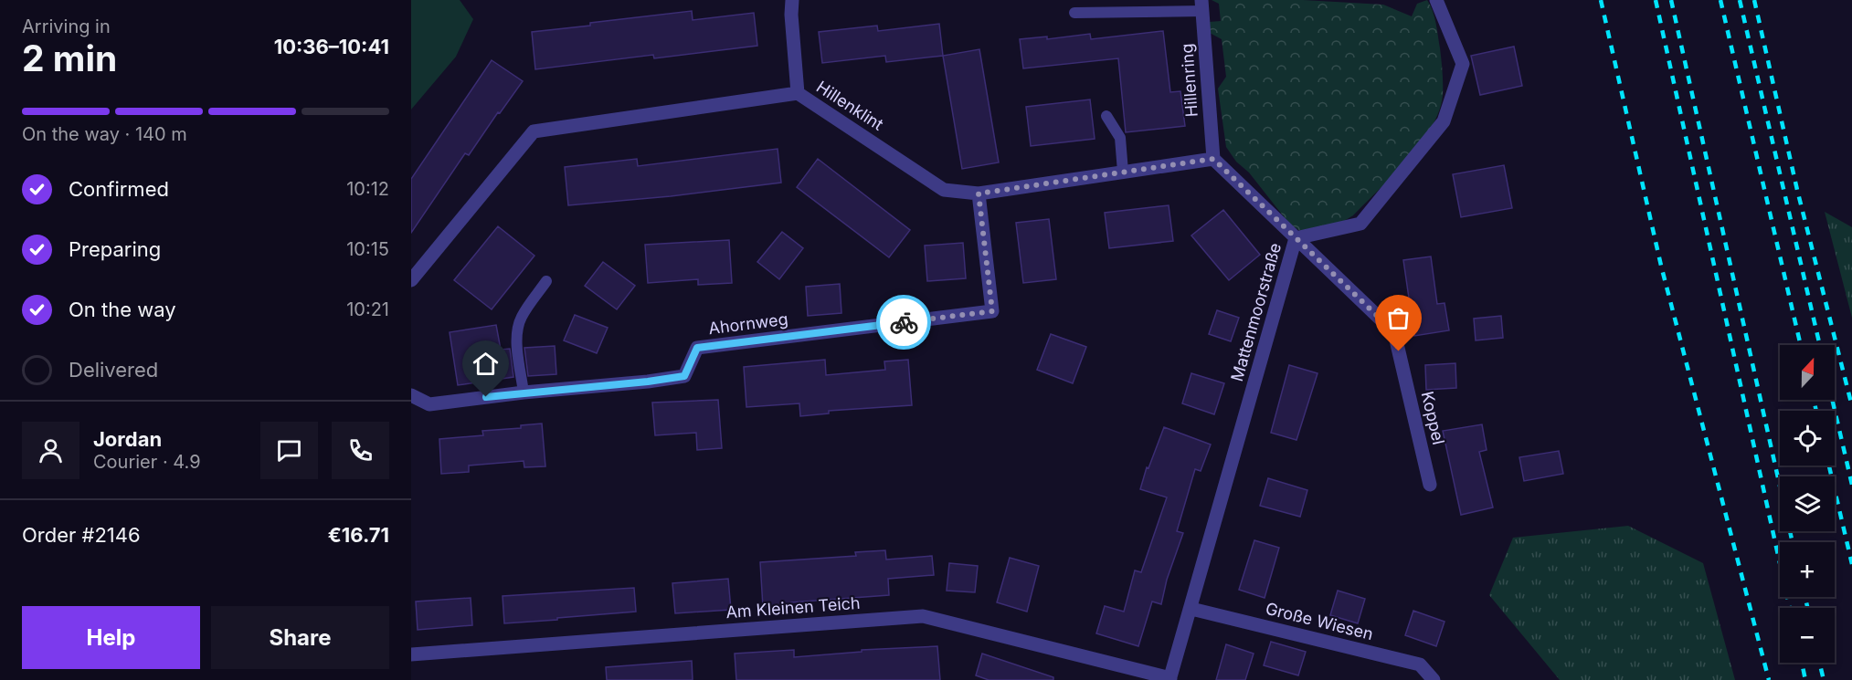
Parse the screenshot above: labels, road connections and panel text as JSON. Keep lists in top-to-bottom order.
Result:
{
  "streets": {
    "street": [
      "Hillenring",
      "Hillenklint",
      "Mattenmoorstraße",
      "Ahornweg",
      "Koppel",
      "Am Kleinen Teich",
      "Große Wiesen"
    ]
  },
  "crossings": [
    ["Hillenring", "Hillenklint"],
    ["Hillenklint", "Ahornweg"],
    ["Mattenmoorstraße", "Koppel"],
    ["Mattenmoorstraße", "Am Kleinen Teich"],
    ["Mattenmoorstraße", "Große Wiesen"]
  ],
  "north": "top",
  "page": {
    "heading": ["2 min", "Arriving in", "10:36–10:41"],
    "panel": [
      "Jordan",
      "Courier · 4.9",
      "Order #2146",
      "€16.71"
    ],
    "bar": "On the way · 140 m",
    "list": [
      ["Confirmed", "10:12"],
      ["Preparing", "10:15"],
      ["On the way", "10:21"],
      "Delivered"
    ],
    "map_buttons": ["+", "−"],
    "buttons": ["Help", "Share"]
  }
}
